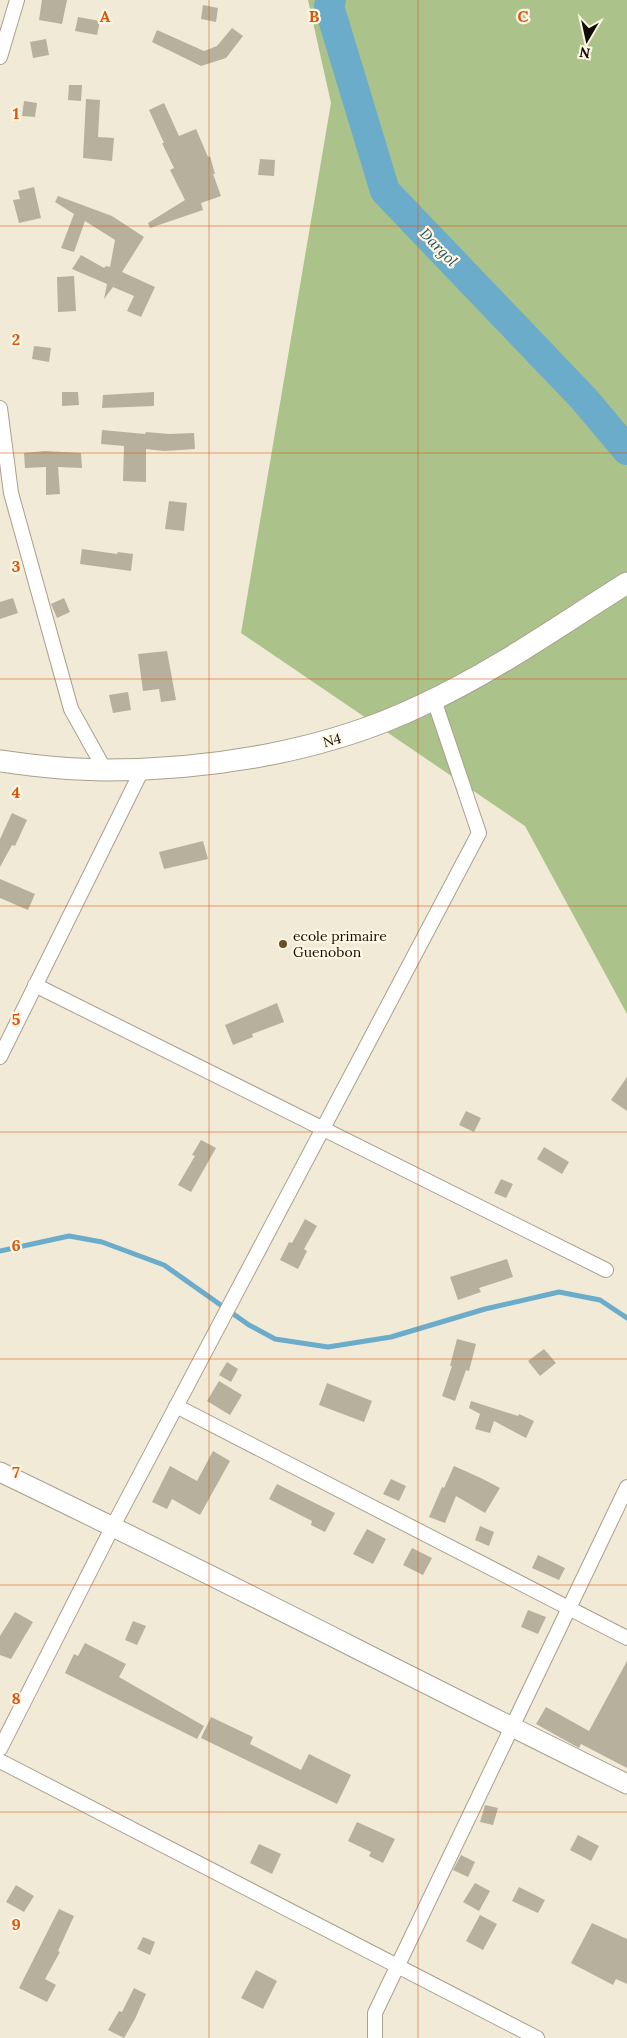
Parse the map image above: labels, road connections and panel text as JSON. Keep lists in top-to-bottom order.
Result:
{
  "streets": {
    "main road": ["N4"]
  },
  "water": ["Dargol"],
  "places": ["ecole primaire Guenobon"],
  "north": "bottom",
  "grid": {
    "columns": ["A", "B", "C"],
    "rows": [
      "1",
      "2",
      "3",
      "4",
      "5",
      "6",
      "7",
      "8",
      "9"
    ]
  }
}
